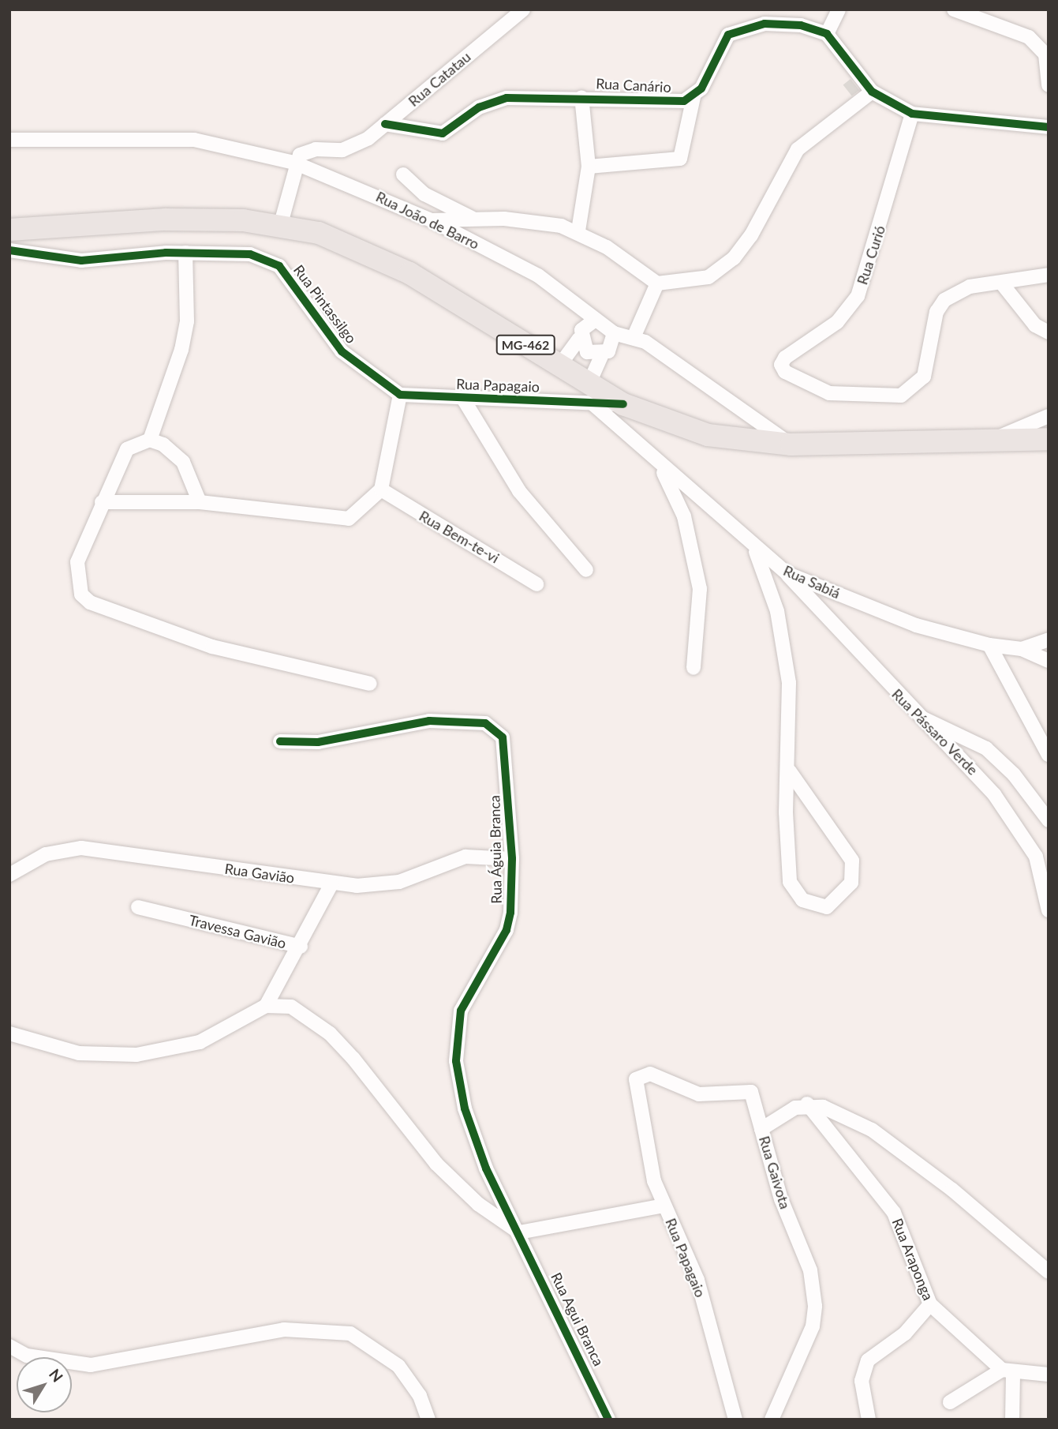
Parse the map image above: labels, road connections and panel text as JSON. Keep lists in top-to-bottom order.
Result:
{
  "streets": {
    "main road": ["MG-462"],
    "street": [
      "Rua Catatau",
      "Rua Canário",
      "Rua João de Barro",
      "Rua Curió",
      "Rua Pintassilgo",
      "Rua Papagaio",
      "Rua Bem-te-vi",
      "Rua Sabiá",
      "Rua Pássaro Verde",
      "Rua Águia Branca",
      "Rua Gavião",
      "Travessa Gavião",
      "Rua Gaivota",
      "Rua Araponga",
      "Rua Agui Branca"
    ]
  },
  "crossings": [
    ["Rua Catatau", "Rua Canário"],
    ["Rua Catatau", "Rua João de Barro"],
    ["Rua João de Barro", "MG-462"],
    ["Rua Pintassilgo", "Rua Papagaio"],
    ["MG-462", "Rua Papagaio"],
    ["MG-462", "Rua Sabiá"],
    ["Rua Papagaio", "Rua Sabiá"],
    ["Rua Papagaio", "Rua Gaivota"],
    ["Rua Sabiá", "Rua Pássaro Verde"],
    ["Rua Águia Branca", "Rua Gavião"],
    ["Rua Águia Branca", "Rua Agui Branca"],
    ["Rua Gavião", "Travessa Gavião"],
    ["Rua Gaivota", "Rua Araponga"]
  ],
  "north": "top right"
}
